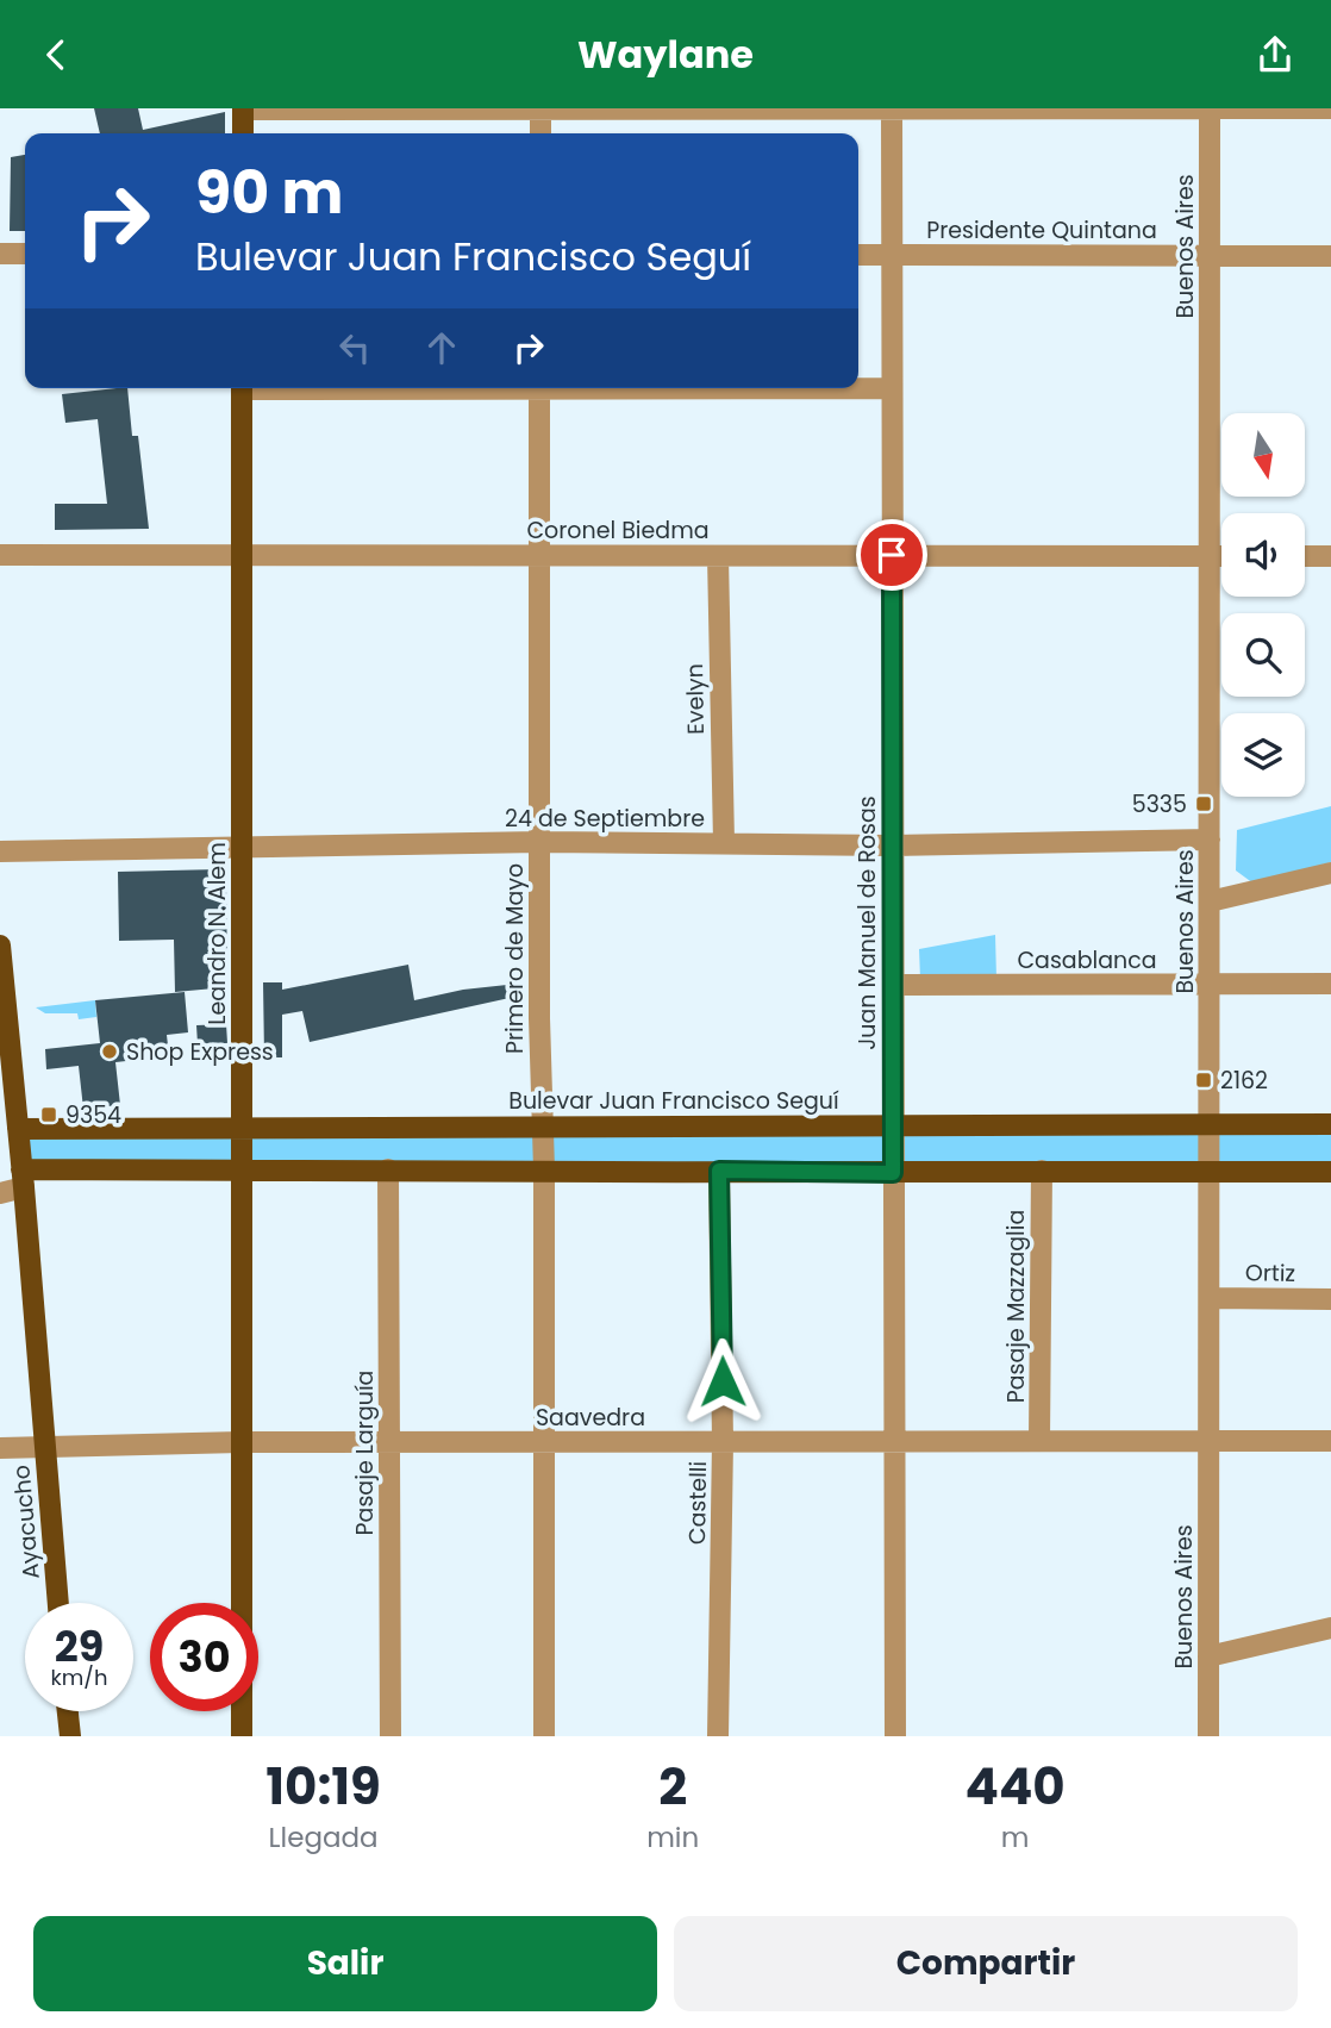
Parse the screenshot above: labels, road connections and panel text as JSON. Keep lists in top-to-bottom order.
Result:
{
  "streets": {
    "main road": ["Leandro N. Alem", "Bulevar Juan Francisco Seguí", "Ayacucho"],
    "street": [
      "Presidente Quintana",
      "Buenos Aires",
      "Coronel Biedma",
      "Evelyn",
      "24 de Septiembre",
      "Juan Manuel de Rosas",
      "Primero de Mayo",
      "Casablanca",
      "Ortiz",
      "Pasaje Mazzaglia",
      "Saavedra",
      "Pasaje Larguía",
      "Castelli"
    ]
  },
  "crossings": [
    ["Presidente Quintana", "Buenos Aires"],
    ["Presidente Quintana", "Juan Manuel de Rosas"],
    ["Buenos Aires", "Coronel Biedma"],
    ["Buenos Aires", "24 de Septiembre"],
    ["Buenos Aires", "Casablanca"],
    ["Buenos Aires", "Bulevar Juan Francisco Seguí"],
    ["Buenos Aires", "Ortiz"],
    ["Buenos Aires", "Saavedra"],
    ["Coronel Biedma", "Evelyn"],
    ["Coronel Biedma", "Juan Manuel de Rosas"],
    ["Coronel Biedma", "Leandro N. Alem"],
    ["Coronel Biedma", "Primero de Mayo"],
    ["Evelyn", "24 de Septiembre"],
    ["24 de Septiembre", "Juan Manuel de Rosas"],
    ["24 de Septiembre", "Leandro N. Alem"],
    ["24 de Septiembre", "Primero de Mayo"],
    ["Juan Manuel de Rosas", "Casablanca"],
    ["Juan Manuel de Rosas", "Bulevar Juan Francisco Seguí"],
    ["Juan Manuel de Rosas", "Saavedra"],
    ["Leandro N. Alem", "Bulevar Juan Francisco Seguí"],
    ["Leandro N. Alem", "Saavedra"],
    ["Primero de Mayo", "Bulevar Juan Francisco Seguí"],
    ["Primero de Mayo", "Saavedra"],
    ["Bulevar Juan Francisco Seguí", "Ayacucho"],
    ["Pasaje Mazzaglia", "Saavedra"],
    ["Saavedra", "Pasaje Larguía"],
    ["Saavedra", "Castelli"],
    ["Saavedra", "Ayacucho"]
  ],
  "places": {
    "transit": ["5335", "2162", "9354"],
    "other": ["Shop Express"]
  },
  "north": "bottom",
  "page": {
    "header": "Waylane",
    "turn": ["90 m", "Bulevar Juan Francisco Seguí"],
    "speed": "29 km/h",
    "limit": "30",
    "eta": [
      "10:19",
      "Llegada",
      "2",
      "min",
      "440",
      "m"
    ],
    "buttons": ["Salir", "Compartir"]
  }
}
